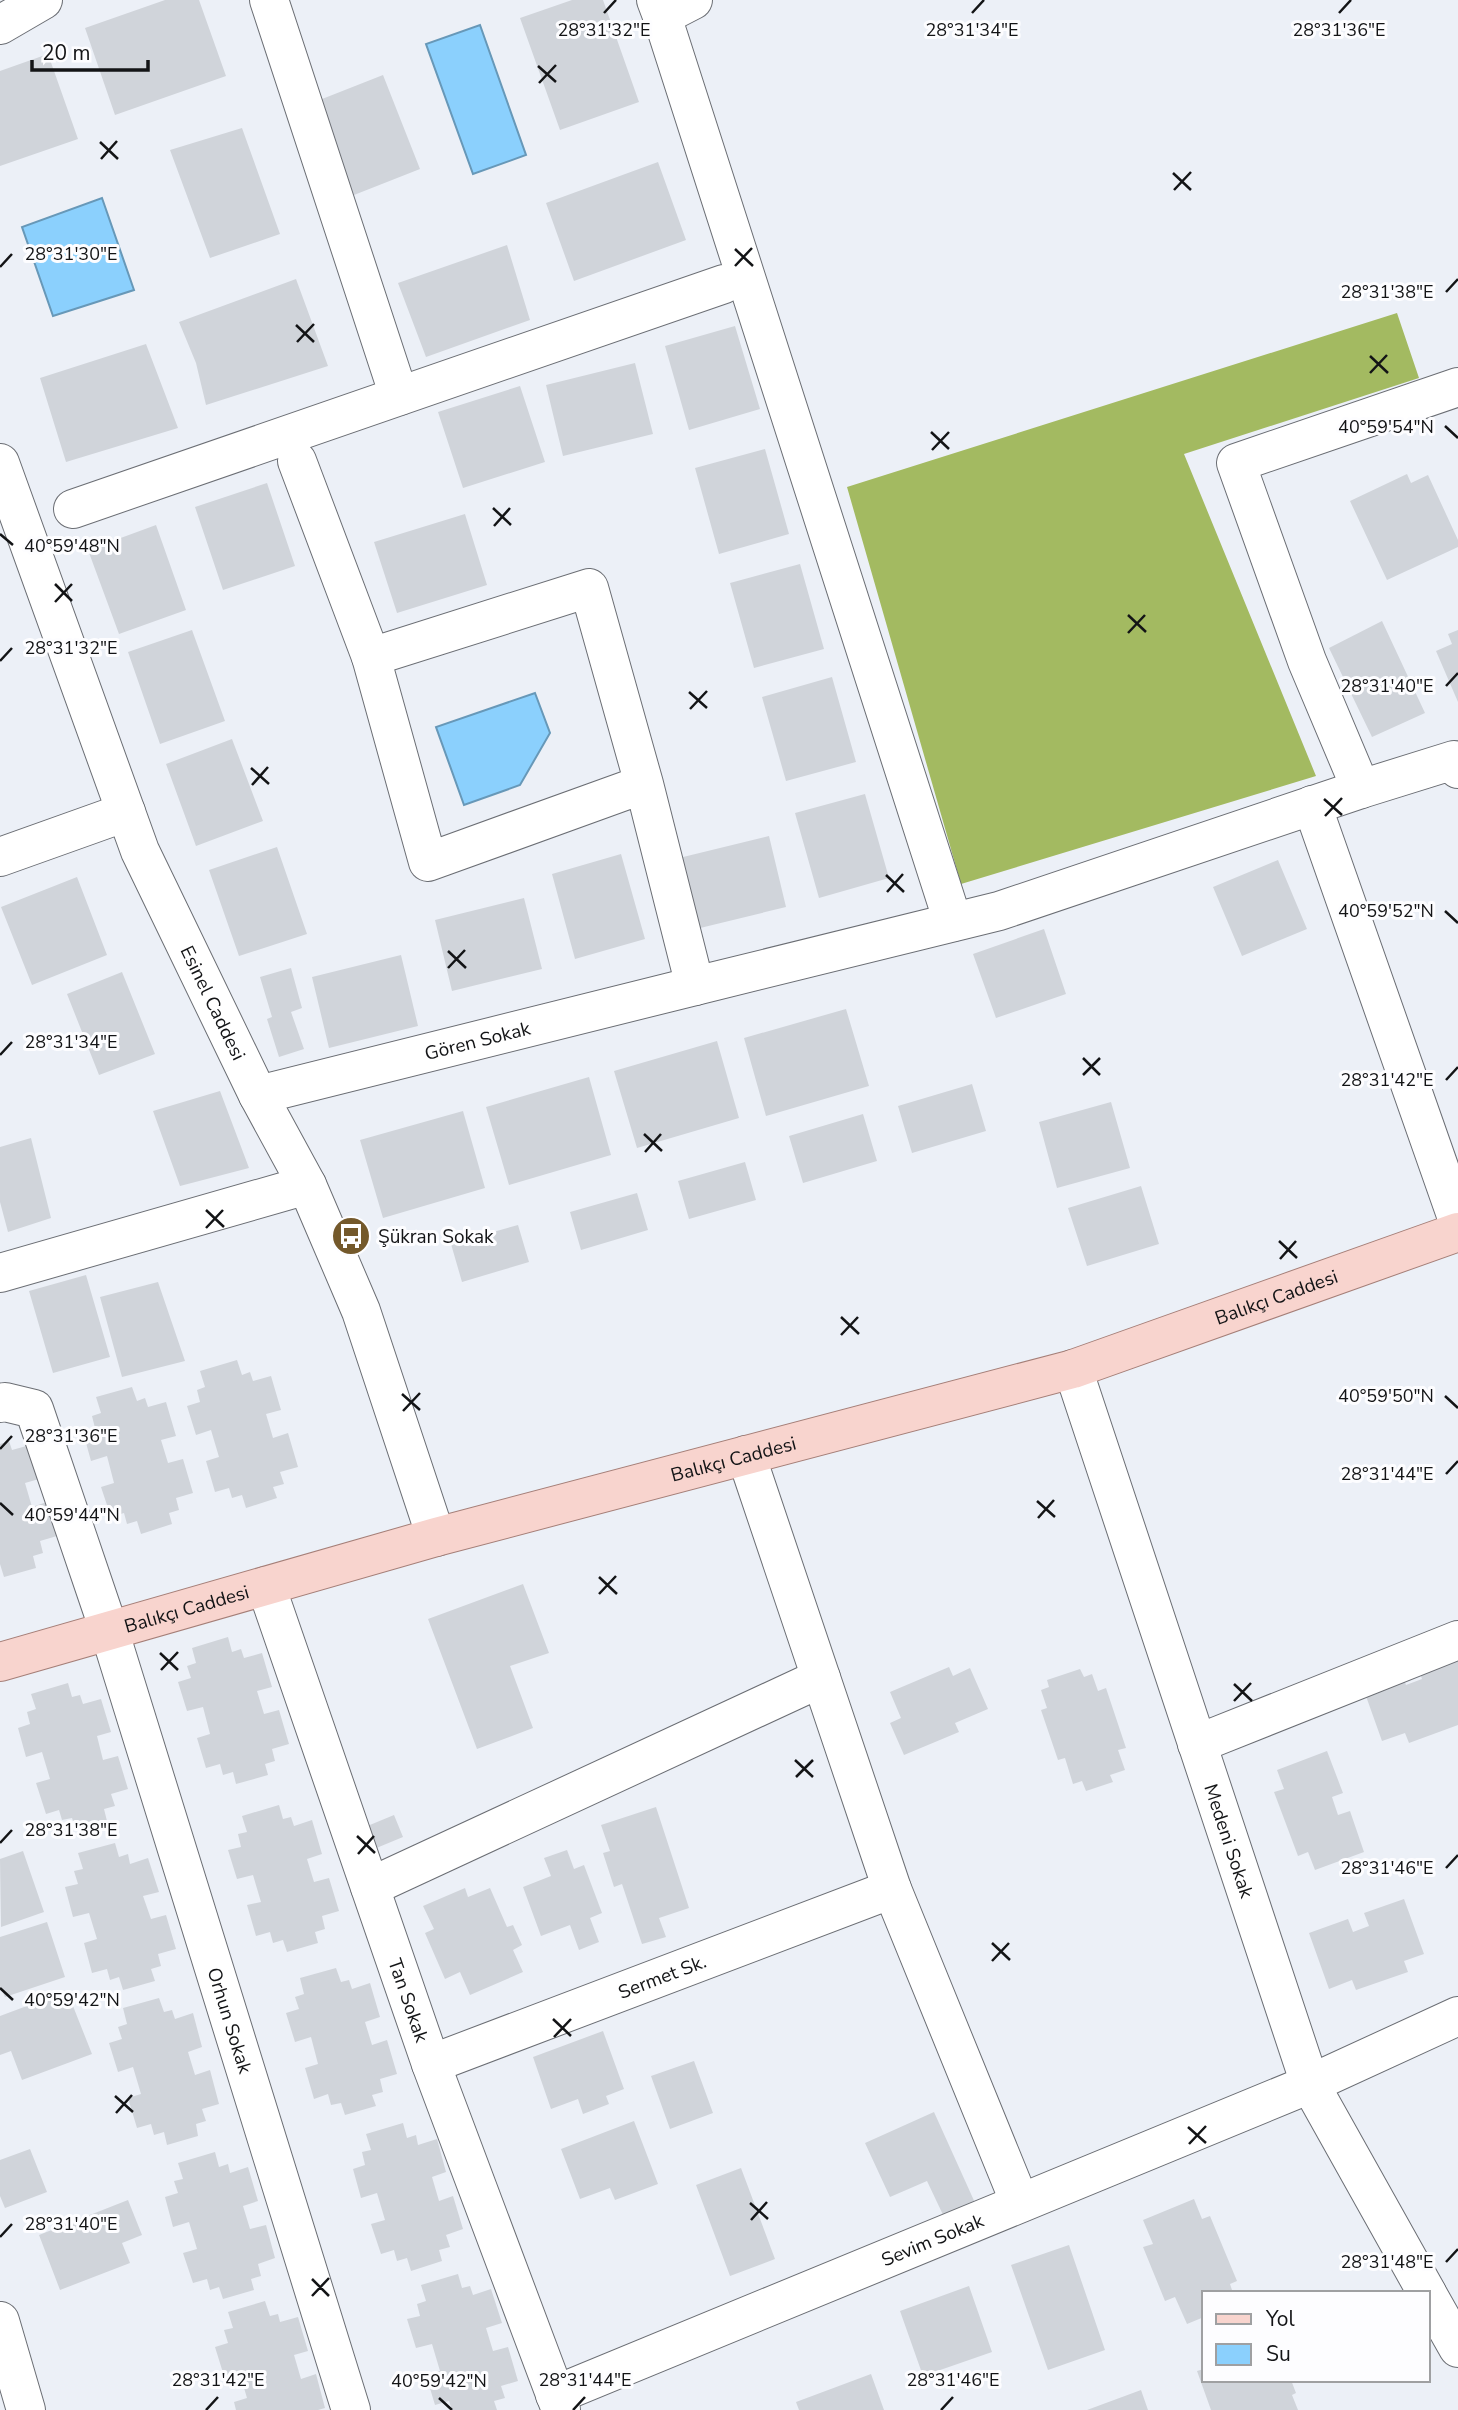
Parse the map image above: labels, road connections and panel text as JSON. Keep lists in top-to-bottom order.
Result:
{
  "streets": {
    "main road": ["Balıkçı Caddesi"],
    "street": [
      "Esinel Caddesi",
      "Gören Sokak",
      "Medeni Sokak",
      "Sermet Sk.",
      "Tan Sokak",
      "Orhun Sokak",
      "Sevim Sokak"
    ]
  },
  "crossings": [
    ["Esinel Caddesi", "Gören Sokak"],
    ["Esinel Caddesi", "Balıkçı Caddesi"],
    ["Balıkçı Caddesi", "Medeni Sokak"],
    ["Balıkçı Caddesi", "Tan Sokak"],
    ["Balıkçı Caddesi", "Orhun Sokak"],
    ["Medeni Sokak", "Sevim Sokak"],
    ["Sermet Sk.", "Tan Sokak"],
    ["Tan Sokak", "Sevim Sokak"]
  ],
  "places": {
    "bus stop": ["Şükran Sokak"]
  },
  "legend": ["Yol", "Su"],
  "scale_bar": "20 m",
  "coordinates": [
    "28°31'32\"E",
    "28°31'34\"E",
    "28°31'36\"E",
    "28°31'30\"E",
    "28°31'38\"E",
    "40°59'54\"N",
    "40°59'48\"N",
    "28°31'40\"E",
    "40°59'52\"N",
    "28°31'42\"E",
    "40°59'50\"N",
    "28°31'44\"E",
    "40°59'44\"N",
    "28°31'46\"E",
    "40°59'42\"N",
    "28°31'48\"E"
  ]
}
